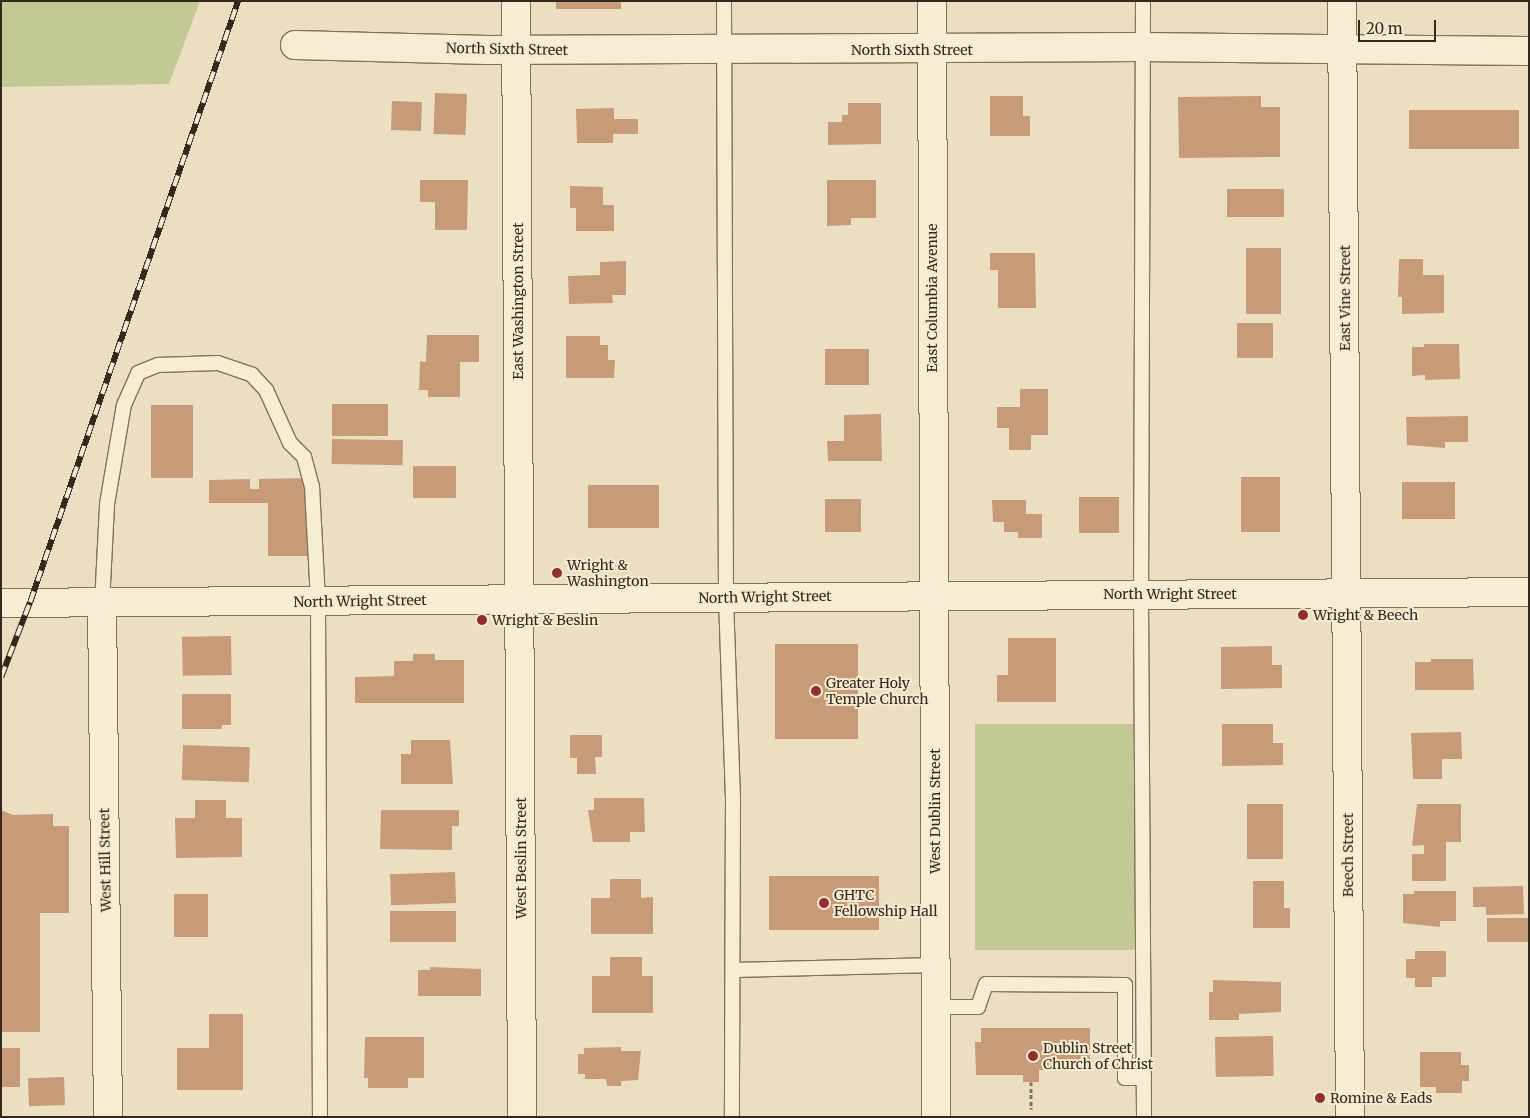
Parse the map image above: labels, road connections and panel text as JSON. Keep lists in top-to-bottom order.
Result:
{
  "streets": {
    "street": [
      "North Sixth Street",
      "East Columbia Avenue",
      "East Vine Street",
      "East Washington Street",
      "North Wright Street",
      "West Dublin Street",
      "Beech Street",
      "West Beslin Street",
      "West Hill Street"
    ]
  },
  "crossings": [
    ["North Sixth Street", "East Columbia Avenue"],
    ["North Sixth Street", "East Vine Street"],
    ["North Sixth Street", "East Washington Street"],
    ["East Columbia Avenue", "North Wright Street"],
    ["East Columbia Avenue", "West Dublin Street"],
    ["East Vine Street", "North Wright Street"],
    ["East Vine Street", "Beech Street"],
    ["East Washington Street", "North Wright Street"],
    ["East Washington Street", "West Beslin Street"],
    ["North Wright Street", "West Dublin Street"],
    ["North Wright Street", "Beech Street"],
    ["North Wright Street", "West Beslin Street"],
    ["North Wright Street", "West Hill Street"]
  ],
  "places": [
    "Wright & Washington",
    "Wright & Beech",
    "Wright & Beslin",
    "Greater Holy Temple Church",
    "GHTC Fellowship Hall",
    "Dublin Street Church of Christ",
    "Romine & Eads"
  ],
  "scale_bar": "20 m"
}
